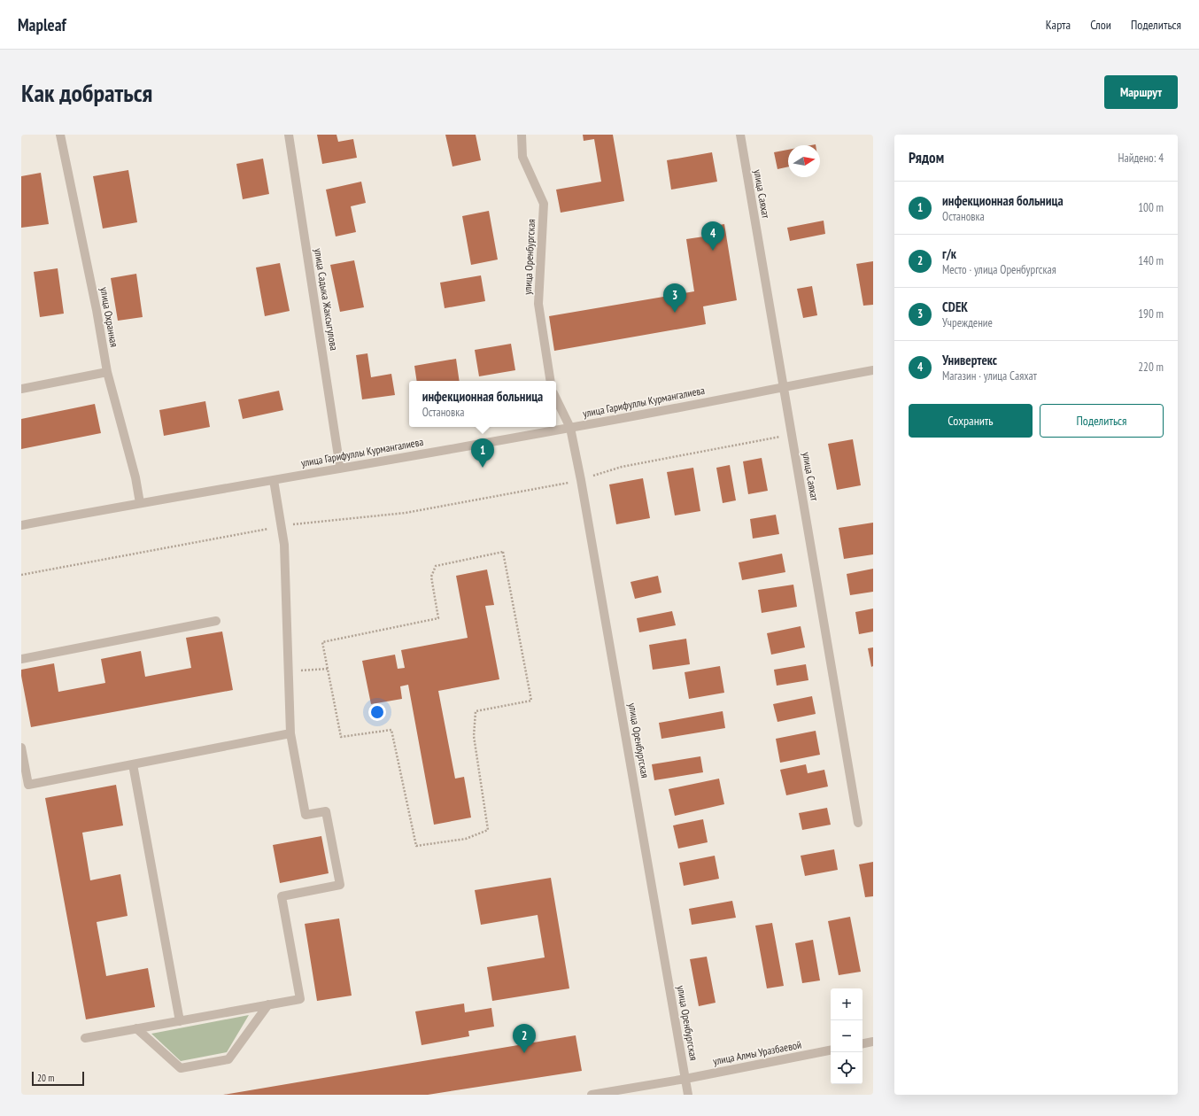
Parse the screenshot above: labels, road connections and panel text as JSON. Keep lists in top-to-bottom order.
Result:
{
  "streets": {
    "street": [
      "улица Саяхат",
      "улица Оренбургская",
      "улица Садыка Жаксыгулова",
      "улица Охранная",
      "улица Гарифуллы Курмангалиева",
      "улица Алмы Уразбаевой"
    ]
  },
  "crossings": [
    ["улица Саяхат", "улица Гарифуллы Курмангалиева"],
    ["улица Оренбургская", "улица Гарифуллы Курмангалиева"],
    ["улица Оренбургская", "улица Алмы Уразбаевой"],
    ["улица Садыка Жаксыгулова", "улица Гарифуллы Курмангалиева"],
    ["улица Охранная", "улица Гарифуллы Курмангалиева"]
  ],
  "scale_bar": "20 m",
  "north": "right",
  "page": {
    "header": "Mapleaf",
    "nav": ["Карта", "Слои", "Поделиться"],
    "buttons": [
      "Маршрут",
      ["Сохранить", "Поделиться"]
    ],
    "title": "Как добраться",
    "heading": ["Рядом", "Найдено: 4"],
    "list": [
      {
        "mark": "1",
        "name": "инфекционная больница",
        "note": "Остановка",
        "value": "100 m"
      },
      {
        "mark": "2",
        "name": "г/к",
        "note": "Место · улица Оренбургская",
        "value": "140 m"
      },
      {
        "mark": "3",
        "name": "CDEK",
        "note": "Учреждение",
        "value": "190 m"
      },
      {
        "mark": "4",
        "name": "Универтекс",
        "note": "Магазин · улица Саяхат",
        "value": "220 m"
      }
    ],
    "pins": [
      "4",
      "3",
      "1",
      "2"
    ],
    "popup": ["инфекционная больница", "Остановка"],
    "map_buttons": ["+", "−"],
    "scale": "20 m"
  }
}
